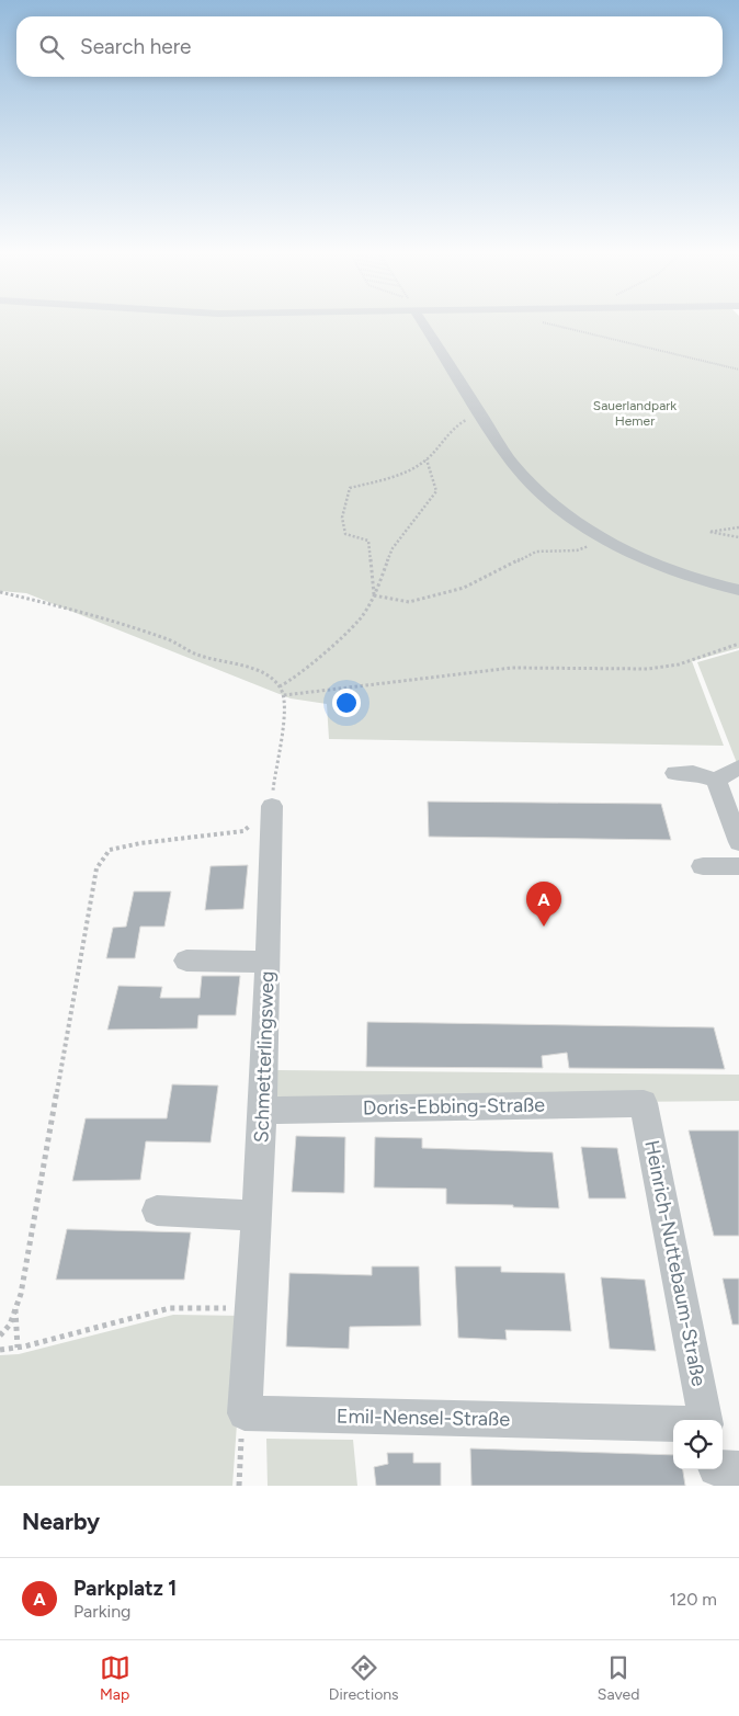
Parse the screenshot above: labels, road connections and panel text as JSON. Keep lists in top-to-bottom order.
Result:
{
  "streets": {
    "street": [
      "Schmetterlingsweg",
      "Doris-Ebbing-Straße",
      "Heinrich-Nuttebaum-Straße",
      "Emil-Nensel-Straße"
    ]
  },
  "crossings": [
    ["Schmetterlingsweg", "Doris-Ebbing-Straße"],
    ["Doris-Ebbing-Straße", "Heinrich-Nuttebaum-Straße"]
  ],
  "parks": ["Sauerlandpark Hemer"],
  "page": {
    "search": "Search here",
    "pins": "A",
    "heading": "Nearby",
    "list": [
      {
        "mark": "A",
        "name": "Parkplatz 1",
        "note": "Parking",
        "value": "120 m"
      }
    ],
    "nav": ["Map", "Directions", "Saved"]
  }
}
